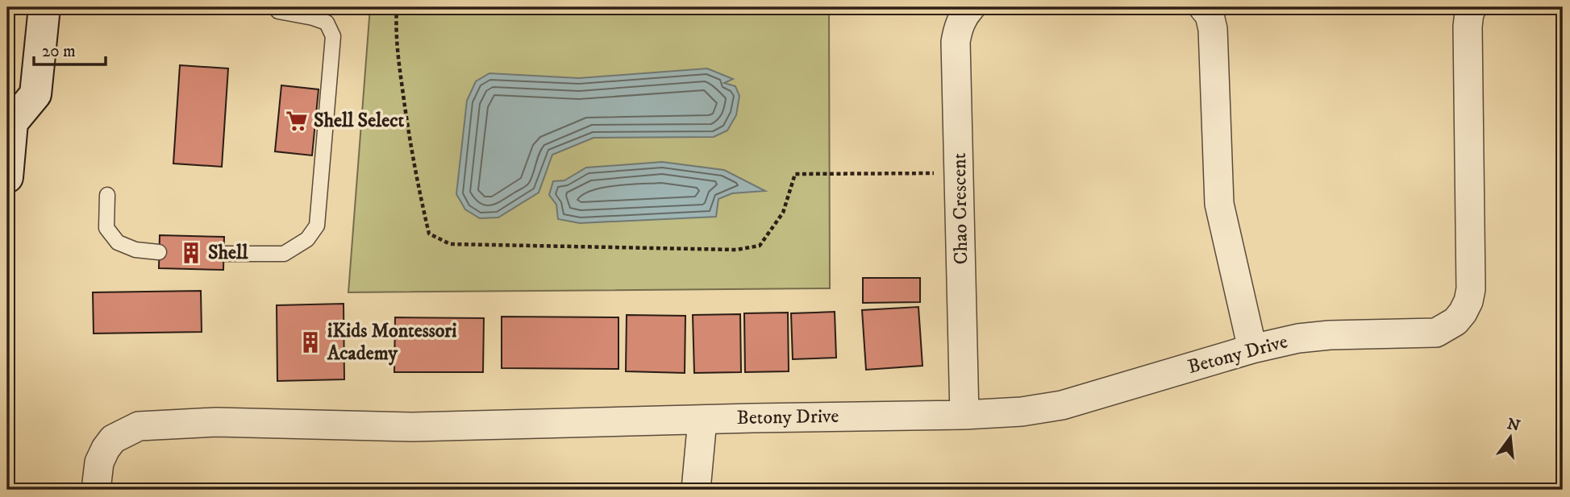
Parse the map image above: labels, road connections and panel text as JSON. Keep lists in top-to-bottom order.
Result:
{
  "streets": {
    "street": ["Chao Crescent", "Betony Drive"]
  },
  "crossings": [
    ["Chao Crescent", "Betony Drive"]
  ],
  "places": {
    "supermarket": ["Shell Select"],
    "building": ["Shell", "iKids Montessori Academy"]
  },
  "scale_bar": "20 m",
  "north": "top"
}
